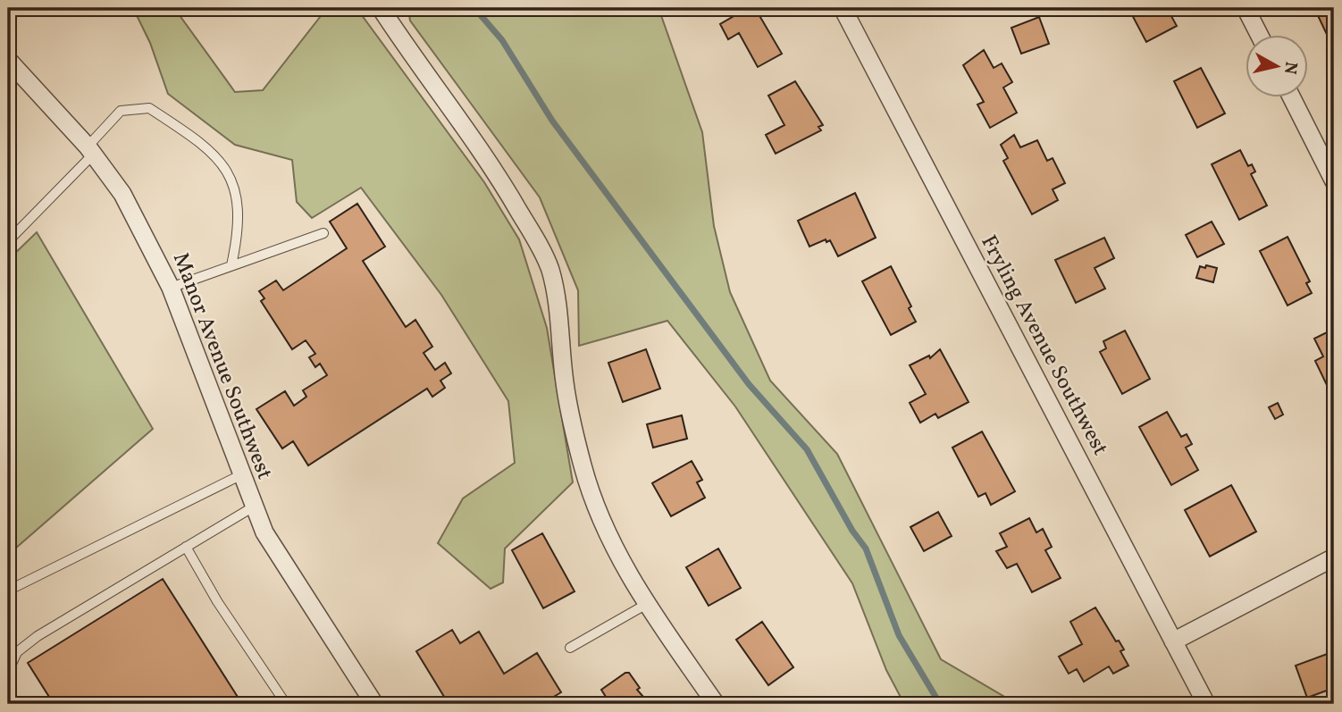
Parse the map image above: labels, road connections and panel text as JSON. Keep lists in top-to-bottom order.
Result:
{
  "streets": {
    "street": ["Fryling Avenue Southwest", "Manor Avenue Southwest"]
  },
  "north": "right"
}
